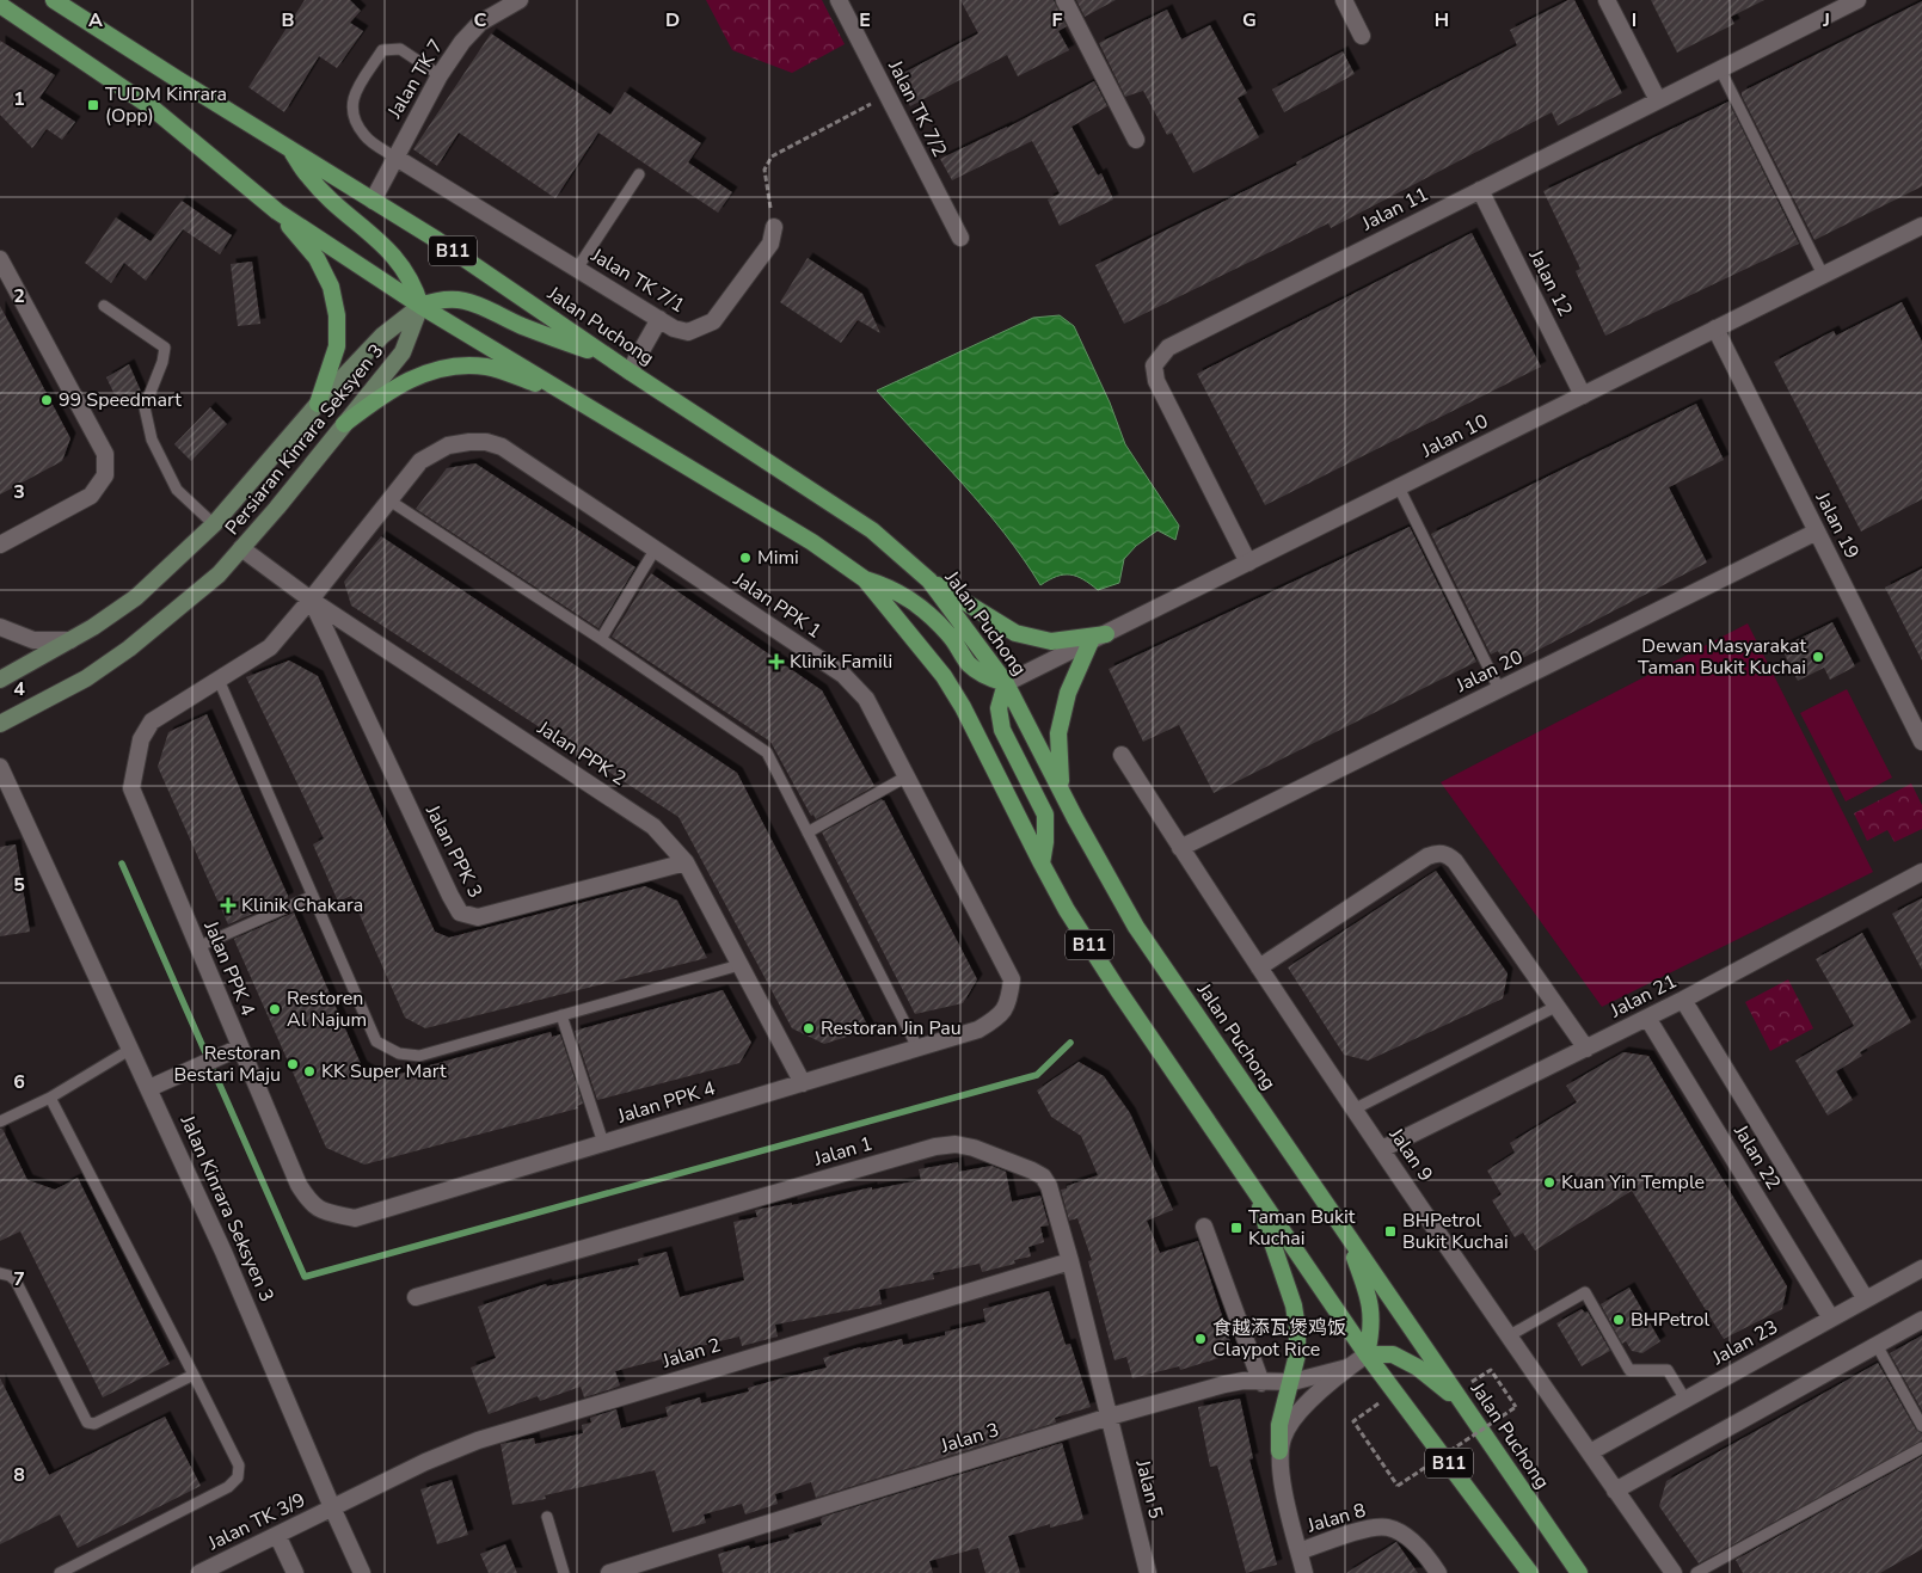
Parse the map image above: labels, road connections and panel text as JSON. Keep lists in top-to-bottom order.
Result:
{
  "streets": {
    "main road": ["B11", "Jalan Puchong", "Persiaran Kinrara Seksyen 3"],
    "street": [
      "Jalan TK 7",
      "Jalan TK 7/2",
      "Jalan 11",
      "Jalan TK 7/1",
      "Jalan 12",
      "Jalan 10",
      "Jalan 19",
      "Jalan PPK 1",
      "Jalan 20",
      "Jalan PPK 2",
      "Jalan PPK 3",
      "Jalan PPK 4",
      "Jalan 21",
      "Jalan 1",
      "Jalan 9",
      "Jalan 22",
      "Jalan Kinrara Seksyen 3",
      "Jalan 23",
      "Jalan 2",
      "Jalan 3",
      "Jalan 5",
      "Jalan 8",
      "Jalan TK 3/9"
    ]
  },
  "crossings": [
    ["Jalan TK 7", "Jalan TK 7/1"],
    ["Jalan TK 7", "Jalan Puchong"],
    ["Jalan 11", "Jalan 12"],
    ["Jalan 11", "Jalan 10"],
    ["B11", "Persiaran Kinrara Seksyen 3"],
    ["Jalan 12", "Jalan 10"],
    ["Jalan Puchong", "Jalan 10"],
    ["Jalan 10", "Jalan 19"],
    ["Persiaran Kinrara Seksyen 3", "Jalan PPK 2"],
    ["Jalan 19", "Jalan 20"],
    ["Jalan PPK 1", "Jalan PPK 2"],
    ["Jalan PPK 1", "Jalan PPK 3"],
    ["Jalan PPK 1", "Jalan PPK 4"],
    ["Jalan 20", "Jalan 9"],
    ["Jalan PPK 2", "Jalan PPK 3"],
    ["Jalan PPK 2", "Jalan PPK 4"],
    ["Jalan PPK 3", "Jalan PPK 4"],
    ["Jalan 21", "Jalan 9"],
    ["Jalan 21", "Jalan 22"],
    ["Jalan 1", "Jalan 2"],
    ["Jalan 1", "Jalan 3"],
    ["Jalan 1", "Jalan 5"],
    ["Jalan 9", "Jalan 23"],
    ["Jalan 22", "Jalan 23"],
    ["Jalan Kinrara Seksyen 3", "Jalan 2"],
    ["Jalan Kinrara Seksyen 3", "Jalan TK 3/9"],
    ["Jalan 2", "Jalan TK 3/9"],
    ["Jalan 3", "Jalan 5"]
  ],
  "places": {
    "transit": ["TUDM Kinrara (Opp)", "Taman Bukit Kuchai", "BHPetrol Bukit Kuchai"],
    "other": [
      "99 Speedmart",
      "Mimi",
      "Dewan Masyarakat Taman Bukit Kuchai",
      "Restoren Al Najum",
      "Restoran Jin Pau",
      "Restoran Bestari Maju",
      "KK Super Mart",
      "Kuan Yin Temple",
      "BHPetrol",
      "食越添瓦煲鸡饭 Claypot Rice"
    ],
    "health": ["Klinik Famili", "Klinik Chakara"]
  },
  "grid": {
    "columns": [
      "A",
      "B",
      "C",
      "D",
      "E",
      "F",
      "G",
      "H",
      "I",
      "J"
    ],
    "rows": [
      "1",
      "2",
      "3",
      "4",
      "5",
      "6",
      "7",
      "8"
    ]
  }
}
